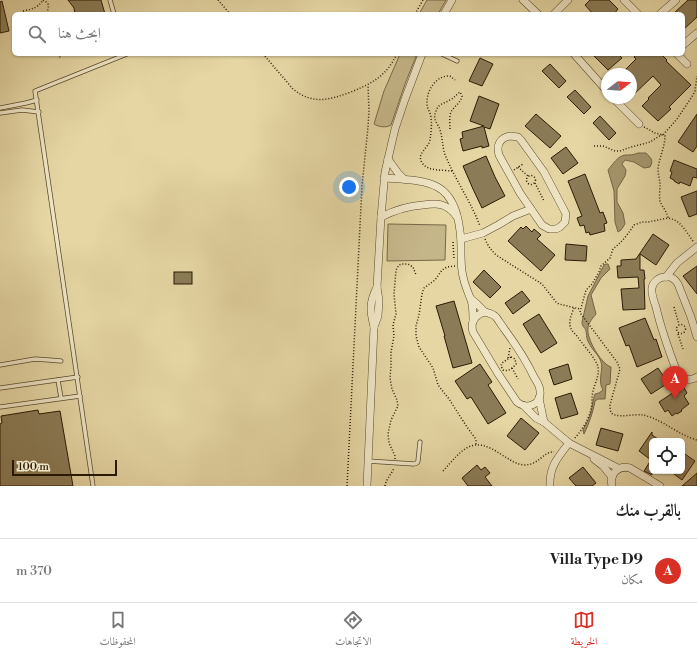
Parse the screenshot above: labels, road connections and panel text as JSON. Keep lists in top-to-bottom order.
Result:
{
  "scale_bar": "100 m",
  "north": "right",
  "page": {
    "search": "ابحث هنا",
    "pins": "A",
    "scale": "100 m",
    "heading": "بالقرب منك",
    "list": [
      {
        "mark": "A",
        "name": "Villa Type D9",
        "note": "مكان",
        "value": "370 m"
      }
    ],
    "nav": ["الخريطة", "الاتجاهات", "المحفوظات"]
  }
}
